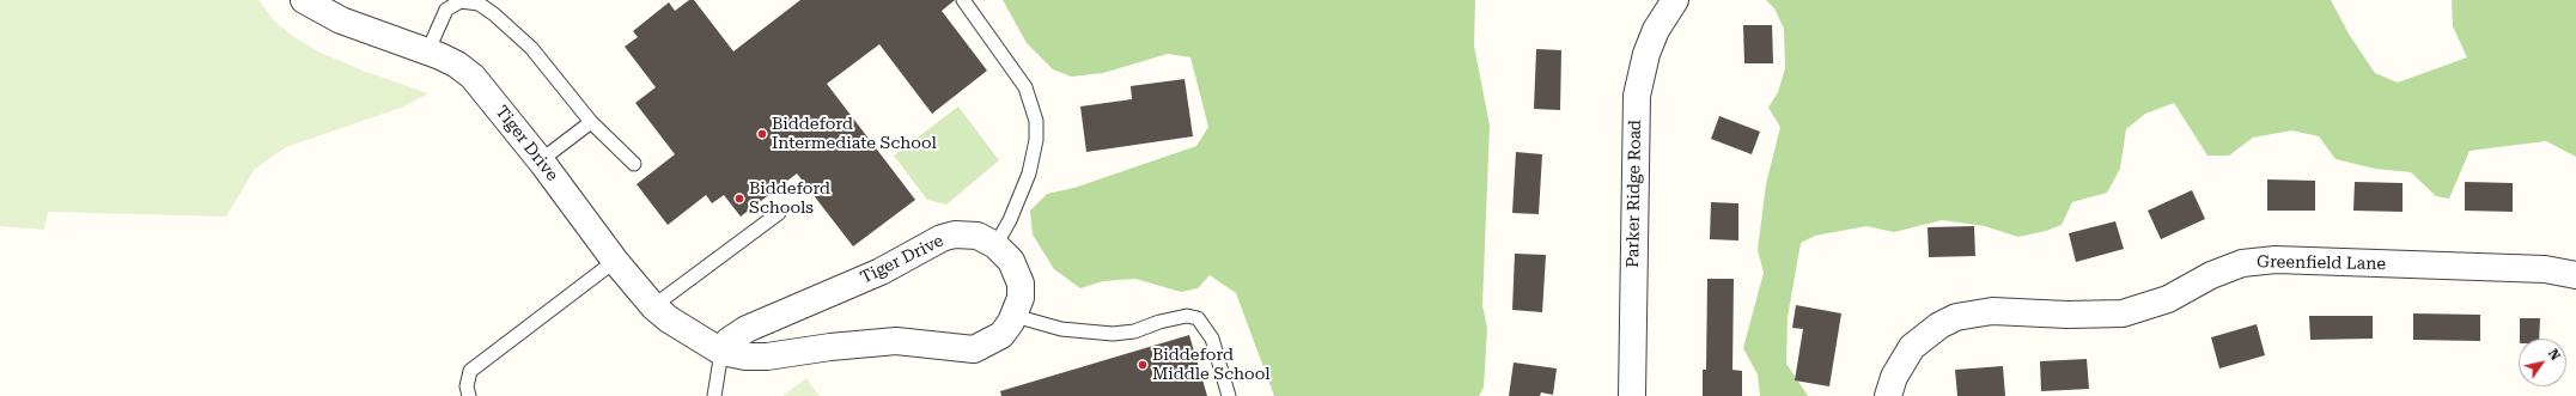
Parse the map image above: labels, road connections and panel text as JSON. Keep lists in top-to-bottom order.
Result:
{
  "streets": {
    "street": ["Tiger Drive", "Parker Ridge Road", "Greenfield Lane"]
  },
  "places": ["Biddeford Intermediate School", "Biddeford Schools", "Biddeford Middle School"],
  "north": "top right"
}
